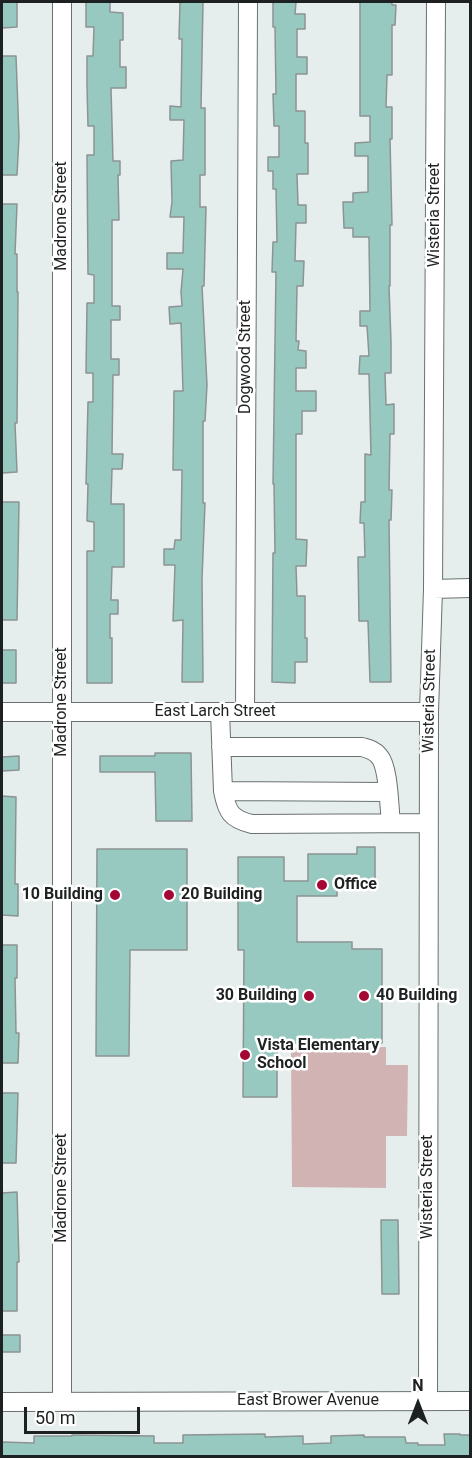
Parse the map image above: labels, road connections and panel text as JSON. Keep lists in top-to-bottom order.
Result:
{
  "streets": {
    "street": [
      "Wisteria Street",
      "Madrone Street",
      "Dogwood Street",
      "East Larch Street",
      "East Brower Avenue"
    ]
  },
  "crossings": [
    ["Wisteria Street", "East Larch Street"],
    ["Wisteria Street", "East Brower Avenue"],
    ["Madrone Street", "East Larch Street"],
    ["Madrone Street", "East Brower Avenue"],
    ["Dogwood Street", "East Larch Street"]
  ],
  "places": [
    "Office",
    "10 Building",
    "20 Building",
    "30 Building",
    "40 Building",
    "Vista Elementary School"
  ],
  "scale_bar": "50 m",
  "north": "top"
}
